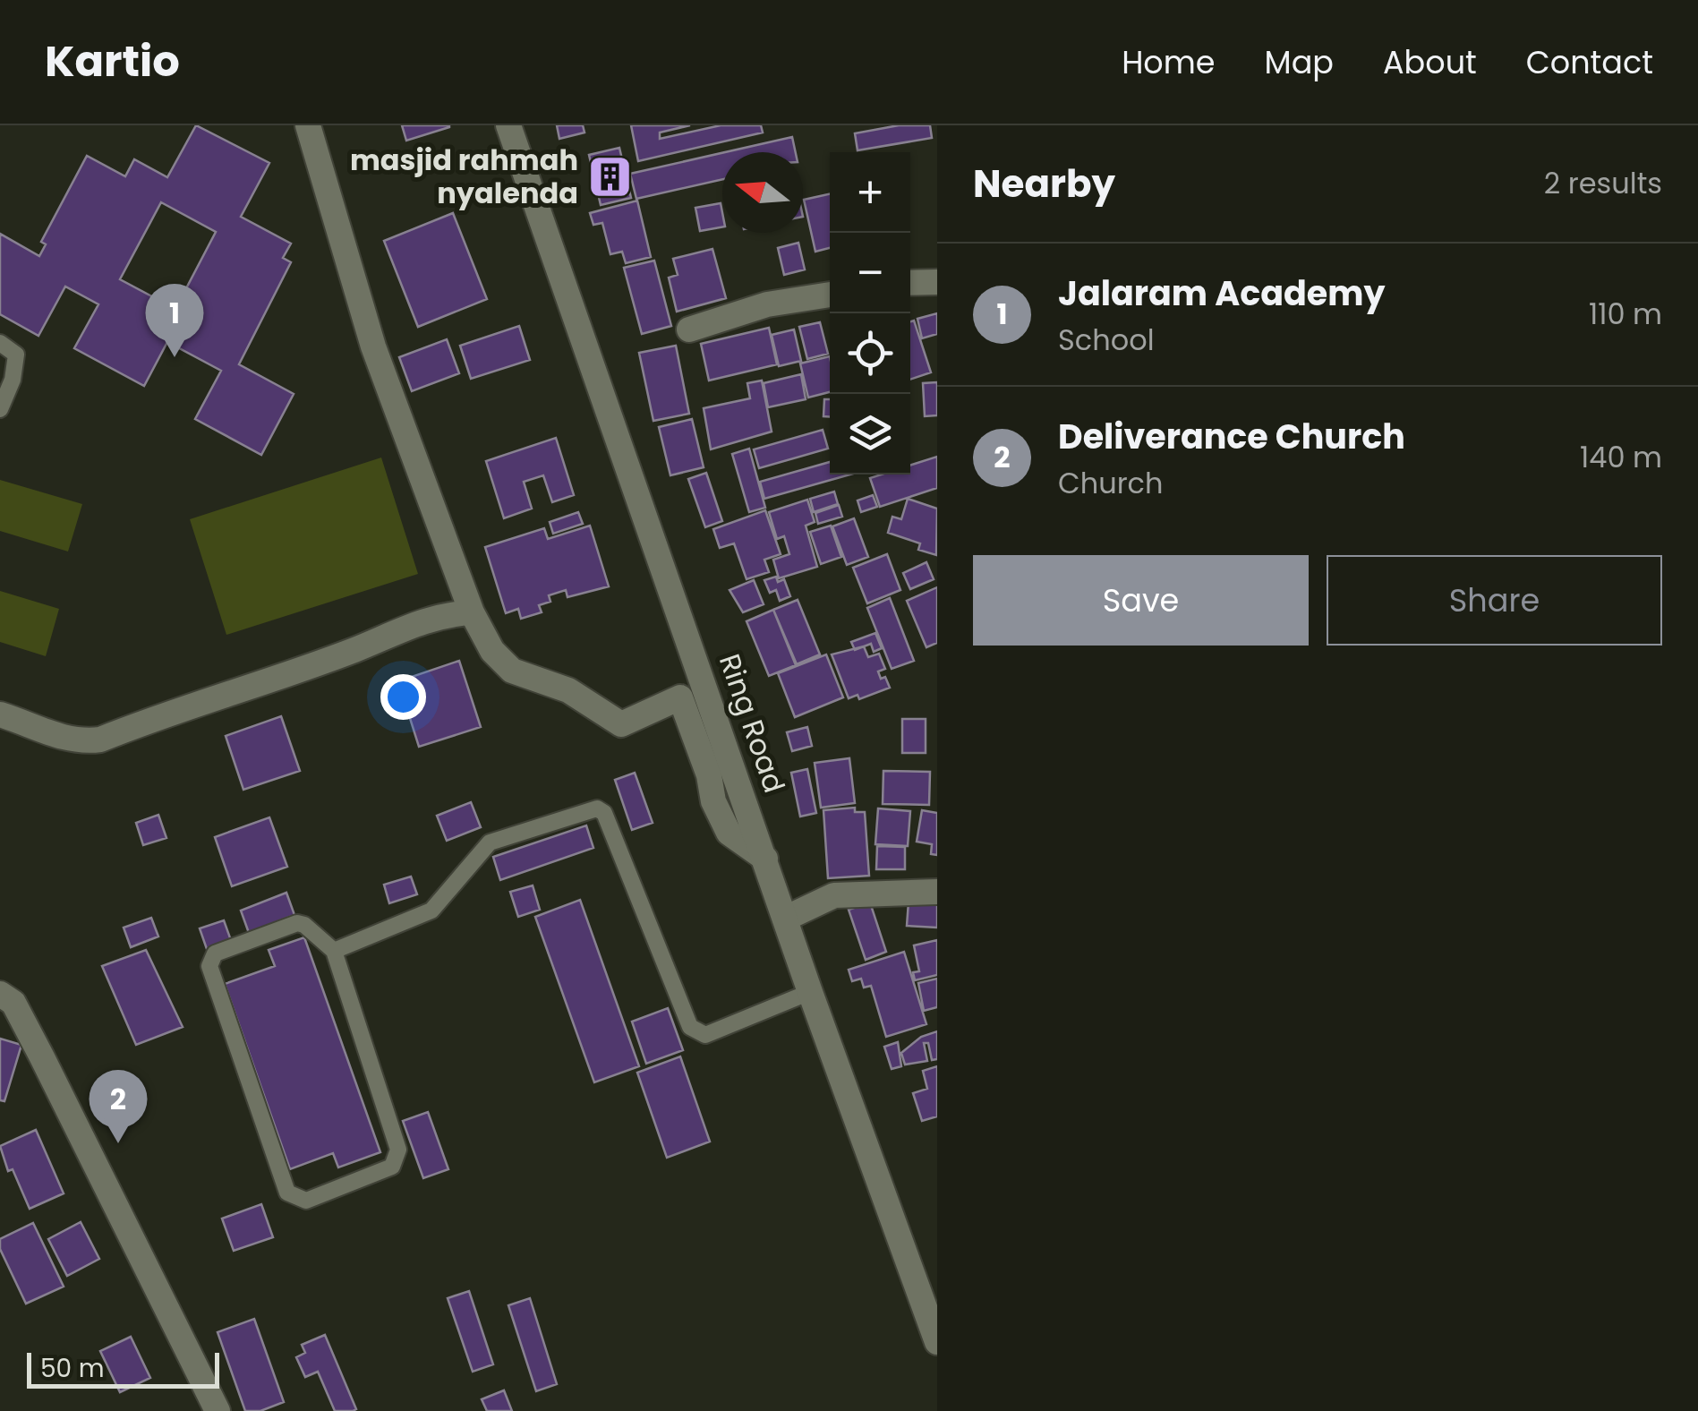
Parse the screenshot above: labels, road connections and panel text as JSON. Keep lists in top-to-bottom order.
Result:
{
  "streets": {
    "street": ["Ring Road"]
  },
  "places": {
    "building": ["masjid rahmah nyalenda"]
  },
  "scale_bar": "50 m",
  "north": "left",
  "page": {
    "header": "Kartio",
    "nav": [
      "Home",
      "Map",
      "About",
      "Contact"
    ],
    "heading": ["Nearby", "2 results"],
    "map_buttons": ["+", "−"],
    "list": [
      {
        "mark": "1",
        "name": "Jalaram Academy",
        "note": "School",
        "value": "110 m"
      },
      {
        "mark": "2",
        "name": "Deliverance Church",
        "note": "Church",
        "value": "140 m"
      }
    ],
    "pins": ["1", "2"],
    "buttons": ["Save", "Share"],
    "scale": "50 m"
  }
}
